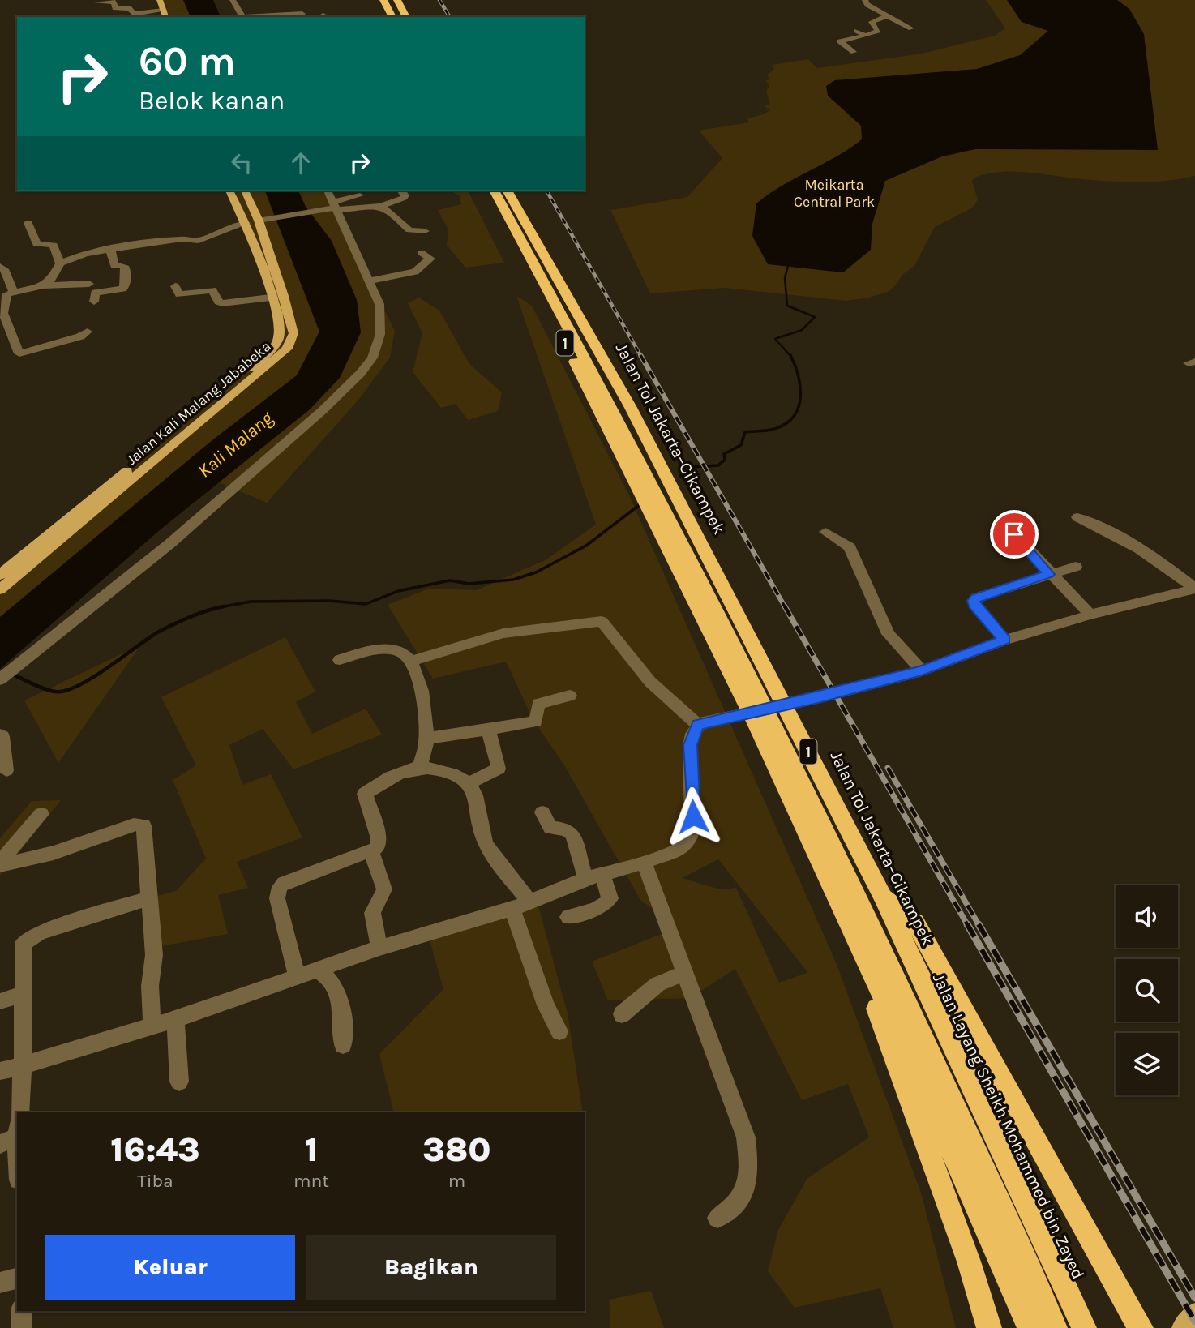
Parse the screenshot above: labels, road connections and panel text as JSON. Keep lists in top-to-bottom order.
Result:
{
  "streets": {
    "highway": ["1", "Jalan Tol Jakarta–Cikampek", "Jalan Layang Sheikh Mohammed bin Zayed"],
    "main road": ["Jalan Kali Malang Jababeka"]
  },
  "crossings": [
    ["Jalan Tol Jakarta–Cikampek", "Jalan Layang Sheikh Mohammed bin Zayed"]
  ],
  "water": ["Kali Malang"],
  "parks": ["Meikarta Central Park"],
  "page": {
    "turn": ["60 m", "Belok kanan"],
    "eta": [
      "16:43",
      "Tiba",
      "1",
      "mnt",
      "380",
      "m"
    ],
    "buttons": ["Keluar", "Bagikan"]
  }
}
